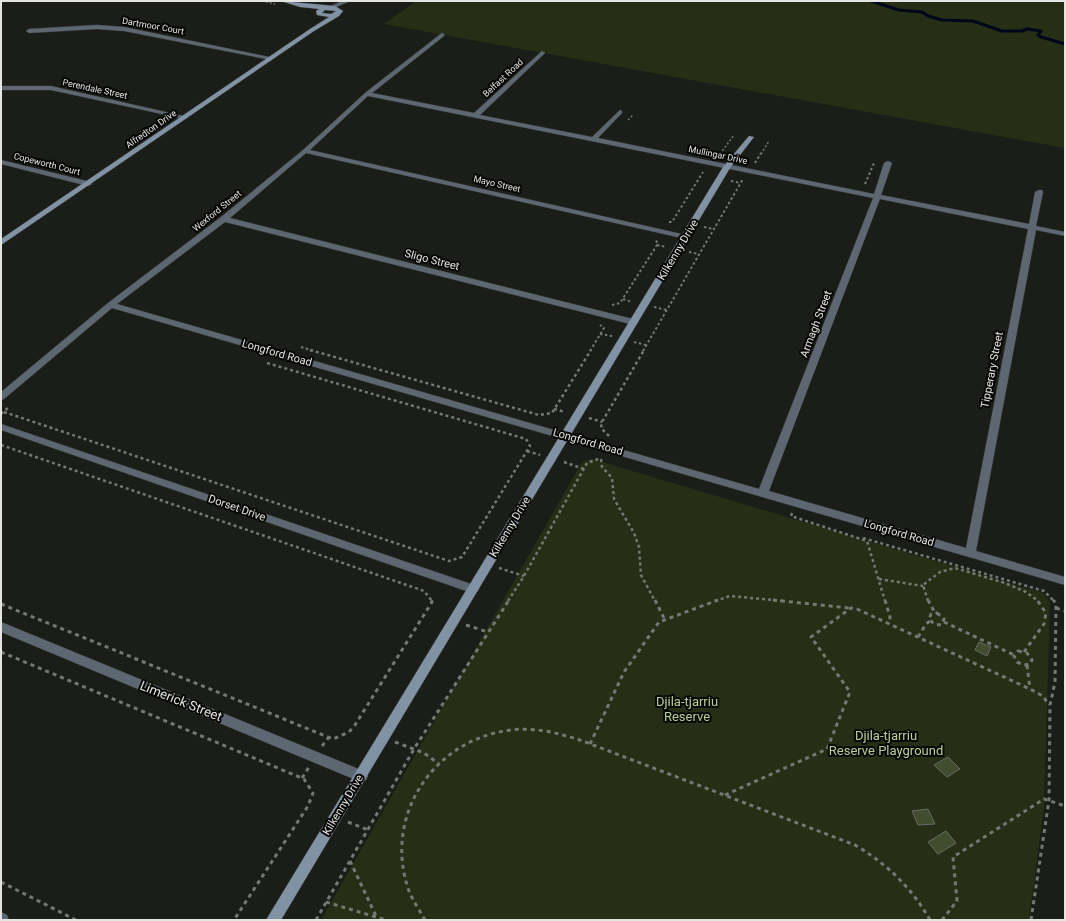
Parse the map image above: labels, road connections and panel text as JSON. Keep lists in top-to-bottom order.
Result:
{
  "streets": {
    "street": [
      "Dartmoor Court",
      "Belfast Road",
      "Perendale Street",
      "Alfredton Drive",
      "Mullingar Drive",
      "Copeworth Court",
      "Mayo Street",
      "Wexford Street",
      "Kilkenny Drive",
      "Sligo Street",
      "Armagh Street",
      "Longford Road",
      "Tipperary Street",
      "Dorset Drive",
      "Limerick Street"
    ]
  },
  "crossings": [
    ["Dartmoor Court", "Alfredton Drive"],
    ["Belfast Road", "Mullingar Drive"],
    ["Perendale Street", "Alfredton Drive"],
    ["Alfredton Drive", "Copeworth Court"],
    ["Mullingar Drive", "Wexford Street"],
    ["Mullingar Drive", "Kilkenny Drive"],
    ["Mullingar Drive", "Armagh Street"],
    ["Mullingar Drive", "Tipperary Street"],
    ["Mayo Street", "Wexford Street"],
    ["Mayo Street", "Kilkenny Drive"],
    ["Wexford Street", "Sligo Street"],
    ["Wexford Street", "Longford Road"],
    ["Kilkenny Drive", "Sligo Street"],
    ["Kilkenny Drive", "Longford Road"],
    ["Kilkenny Drive", "Dorset Drive"],
    ["Kilkenny Drive", "Limerick Street"],
    ["Armagh Street", "Longford Road"],
    ["Longford Road", "Tipperary Street"]
  ],
  "parks": ["Djila-tjarriu Reserve", "Djila-tjarriu Reserve Playground"]
}
